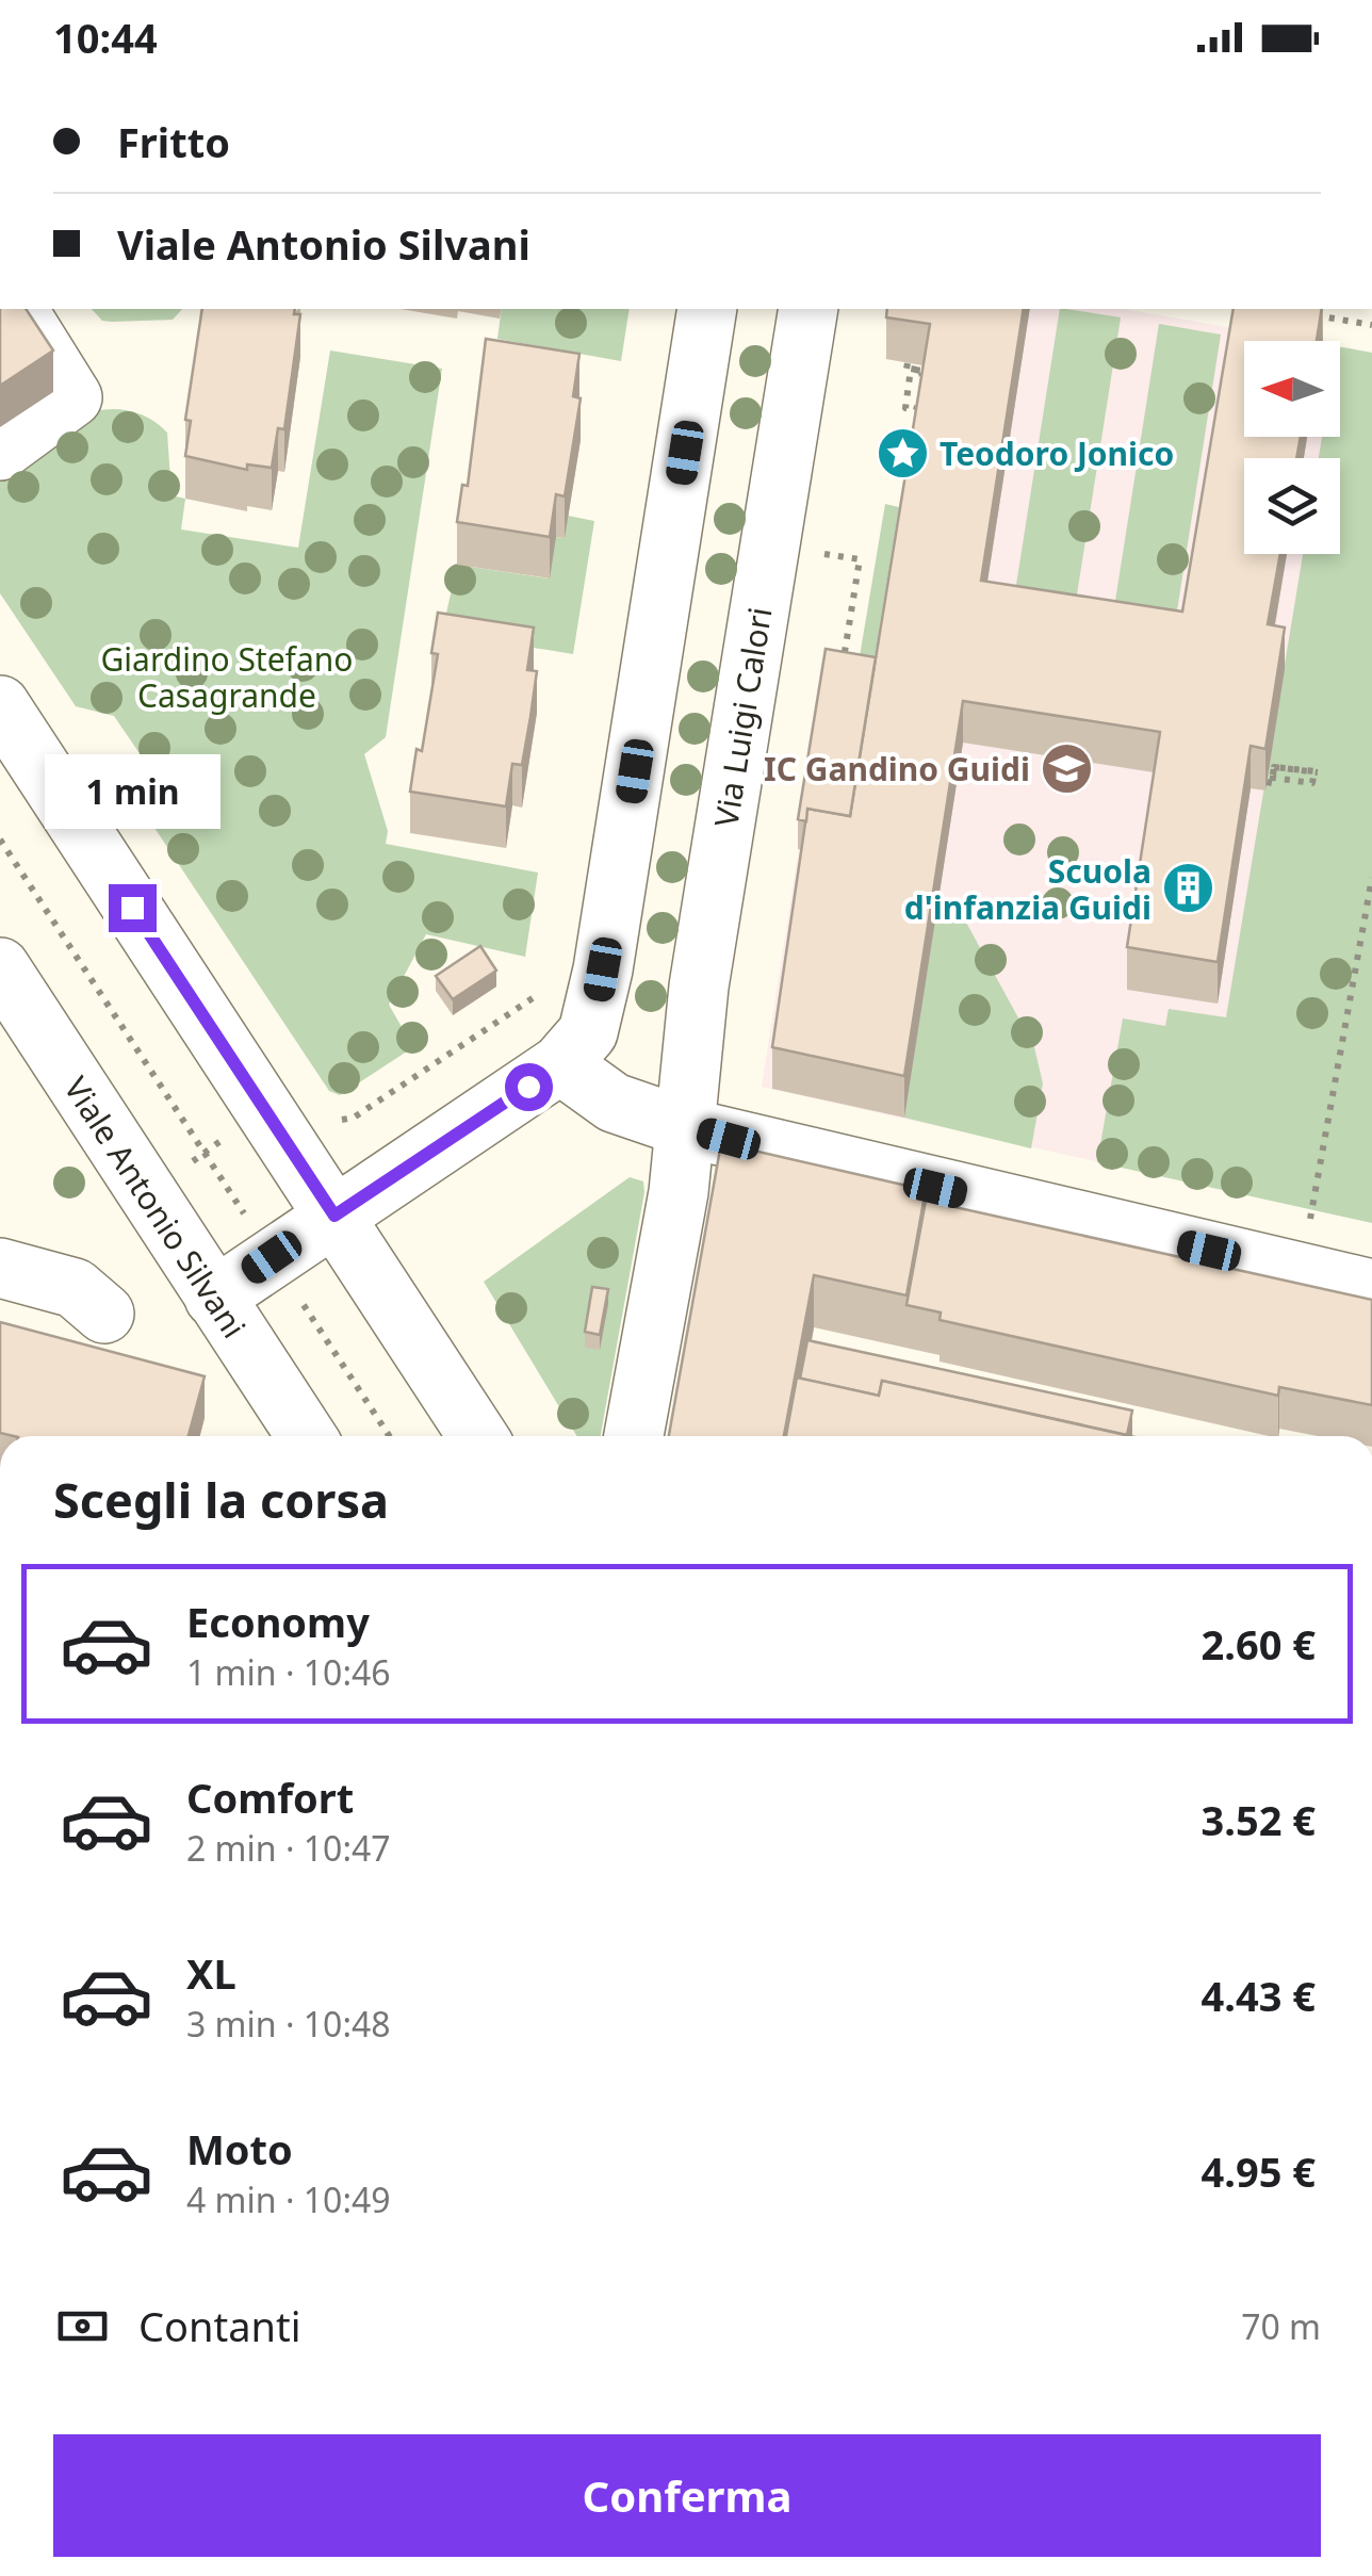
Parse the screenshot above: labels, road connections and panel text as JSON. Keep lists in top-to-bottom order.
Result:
{
  "streets": {
    "street": ["Via Luigi Calori", "Viale Antonio Silvani"]
  },
  "parks": ["Giardino Stefano Casagrande"],
  "places": {
    "place": ["Teodoro Jonico"],
    "school or university": ["IC Gandino Guidi"],
    "building": ["Scuola d'infanzia Guidi"]
  },
  "north": "left",
  "page": {
    "status": "10:44",
    "banner": ["Fritto", "Viale Antonio Silvani"],
    "bubble": "1 min",
    "heading": "Scegli la corsa",
    "list": [
      {
        "name": "Economy",
        "note": "1 min · 10:46",
        "value": "2.60 €"
      },
      {
        "name": "Comfort",
        "note": "2 min · 10:47",
        "value": "3.52 €"
      },
      {
        "name": "XL",
        "note": "3 min · 10:48",
        "value": "4.43 €"
      },
      {
        "name": "Moto",
        "note": "4 min · 10:49",
        "value": "4.95 €"
      }
    ],
    "pay": ["Contanti", "70 m"],
    "buttons": "Conferma"
  }
}
